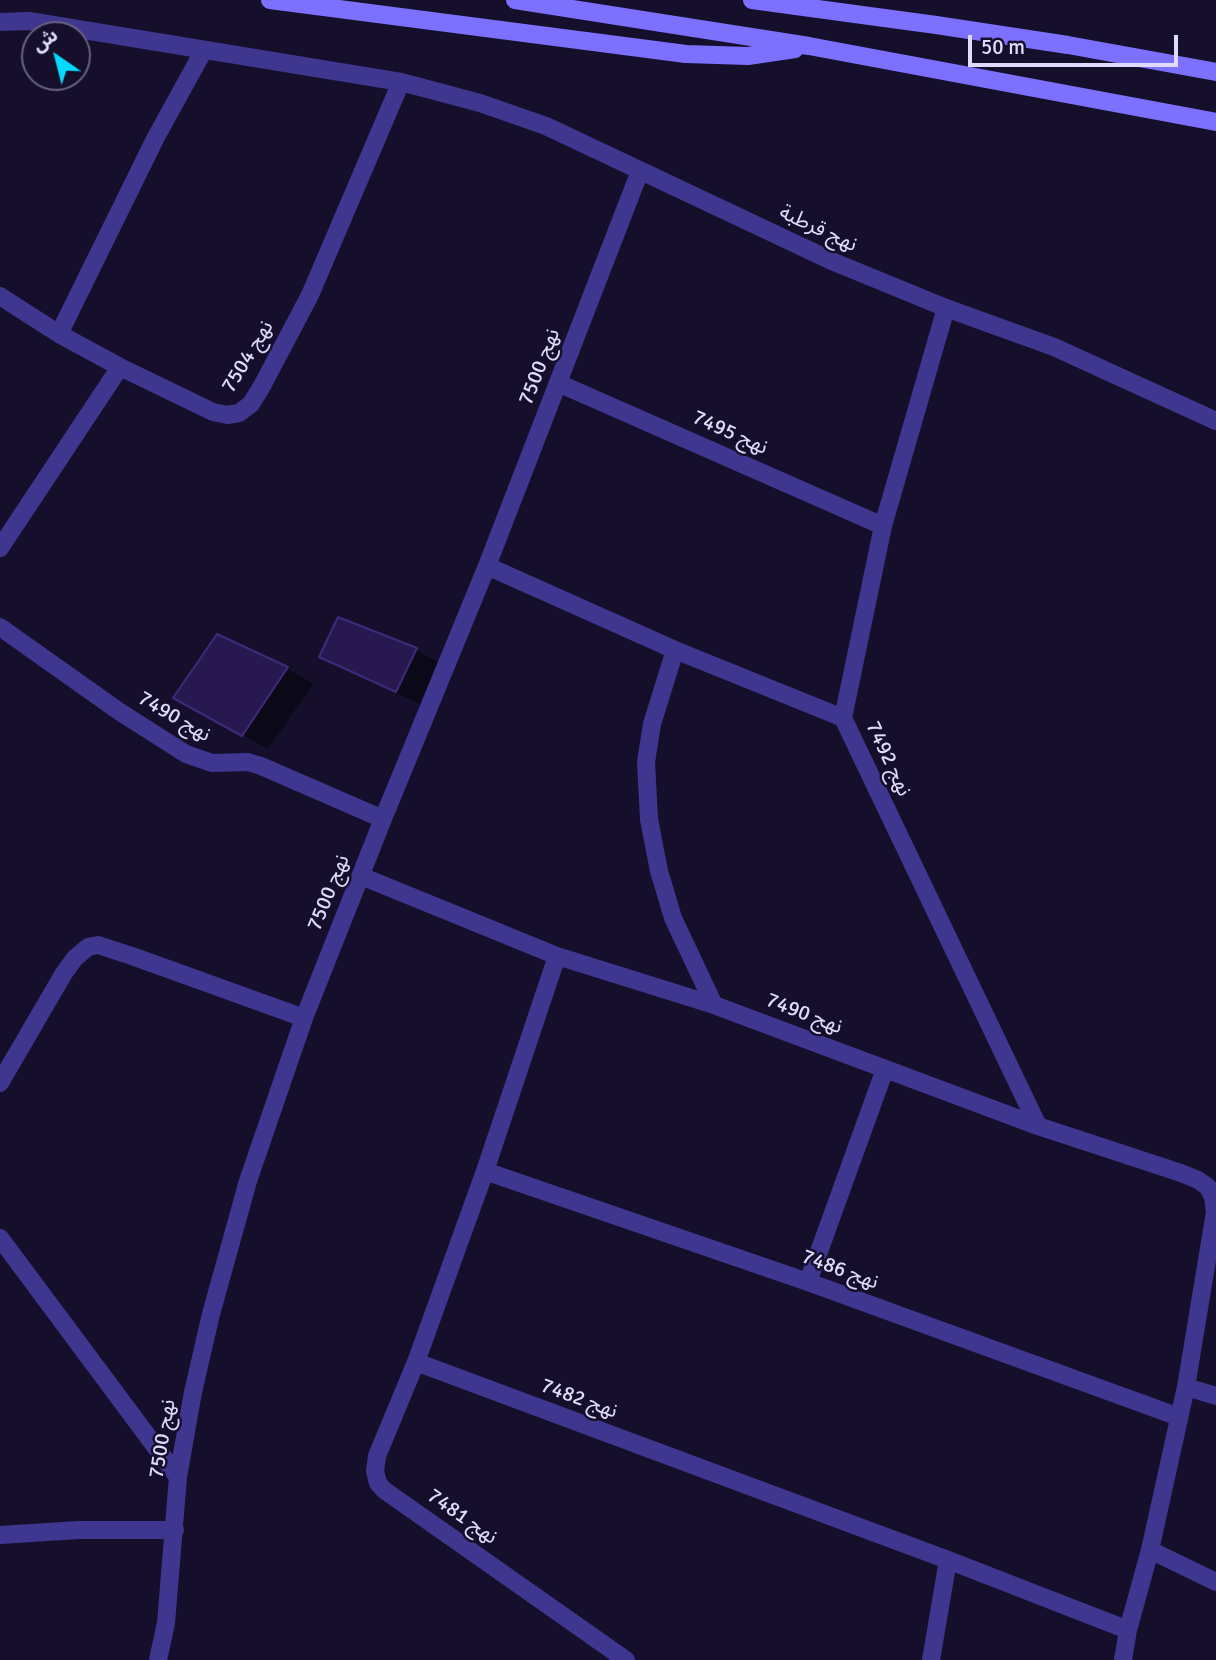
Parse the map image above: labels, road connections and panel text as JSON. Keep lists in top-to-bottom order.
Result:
{
  "streets": {
    "street": [
      "نهج قرطبة",
      "نهج 7504",
      "نهج 7500",
      "نهج 7495",
      "نهج 7490",
      "نهج 7492",
      "نهج 7486",
      "نهج 7482",
      "نهج 7481"
    ]
  },
  "crossings": [
    ["نهج قرطبة", "نهج 7504"],
    ["نهج قرطبة", "نهج 7500"],
    ["نهج قرطبة", "نهج 7492"],
    ["نهج 7500", "نهج 7495"],
    ["نهج 7500", "نهج 7490"],
    ["نهج 7495", "نهج 7492"],
    ["نهج 7490", "نهج 7492"],
    ["نهج 7482", "نهج 7481"]
  ],
  "scale_bar": "50 m",
  "north": "top left"
}
